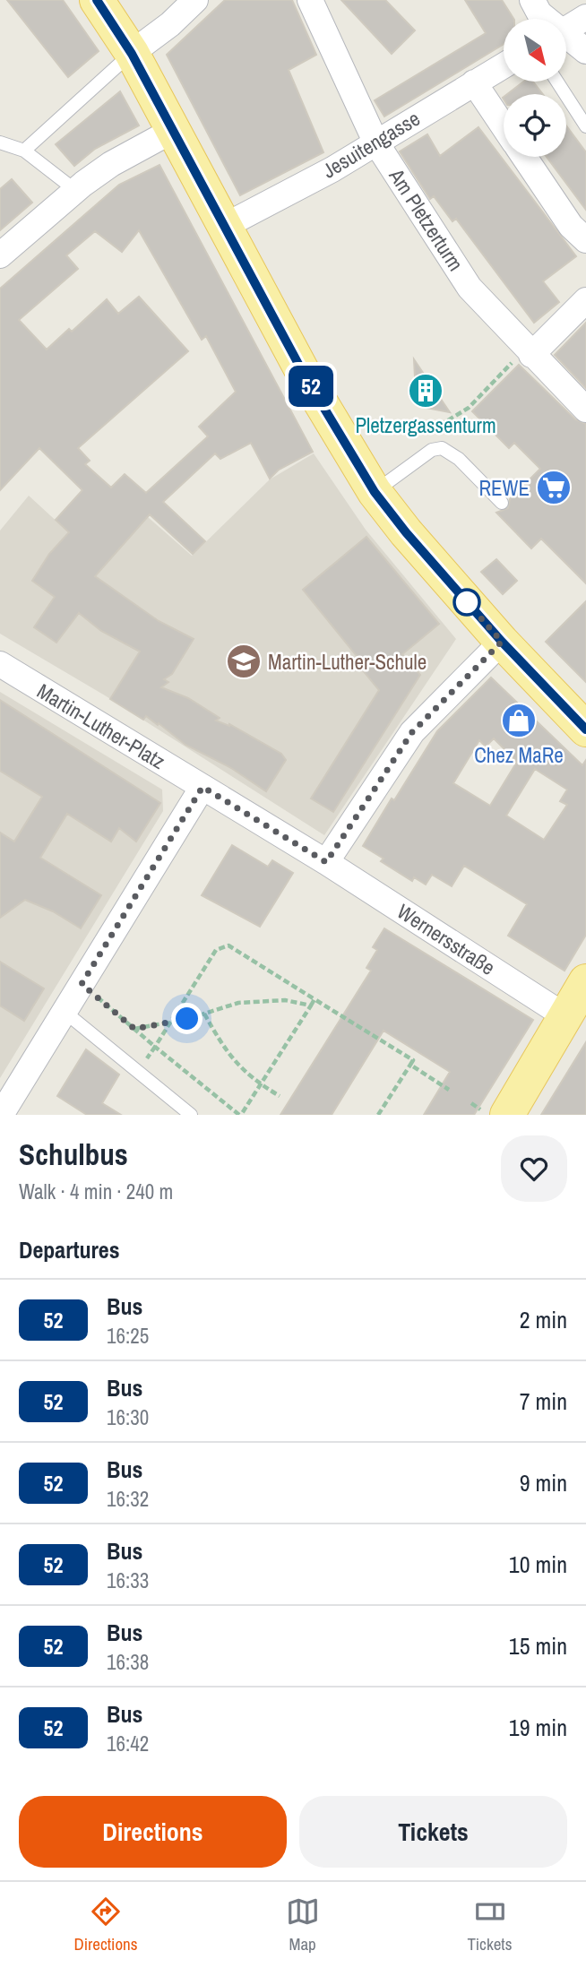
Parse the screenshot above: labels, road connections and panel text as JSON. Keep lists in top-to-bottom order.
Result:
{
  "streets": {
    "street": [
      "Jesuitengasse",
      "Am Pletzerturm",
      "Martin-Luther-Platz",
      "Wernersstraße"
    ]
  },
  "crossings": [
    ["Jesuitengasse", "Am Pletzerturm"],
    ["Martin-Luther-Platz", "Wernersstraße"]
  ],
  "places": {
    "building": ["Pletzergassenturm"],
    "supermarket": ["REWE"],
    "school or university": ["Martin-Luther-Schule"],
    "shop": ["Chez MaRe"]
  },
  "lines": ["bus line 52"],
  "north": "bottom right",
  "page": {
    "on_map": "52",
    "heading": [
      ["Schulbus", "Walk · 4 min · 240 m"],
      "Departures"
    ],
    "list": [
      {
        "mark": "52",
        "name": "Bus",
        "note": "16:25",
        "value": "2 min"
      },
      {
        "mark": "52",
        "name": "Bus",
        "note": "16:30",
        "value": "7 min"
      },
      {
        "mark": "52",
        "name": "Bus",
        "note": "16:32",
        "value": "9 min"
      },
      {
        "mark": "52",
        "name": "Bus",
        "note": "16:33",
        "value": "10 min"
      },
      {
        "mark": "52",
        "name": "Bus",
        "note": "16:38",
        "value": "15 min"
      },
      {
        "mark": "52",
        "name": "Bus",
        "note": "16:42",
        "value": "19 min"
      }
    ],
    "buttons": ["Directions", "Tickets"],
    "tabs": ["Directions", "Map", "Tickets"]
  }
}
